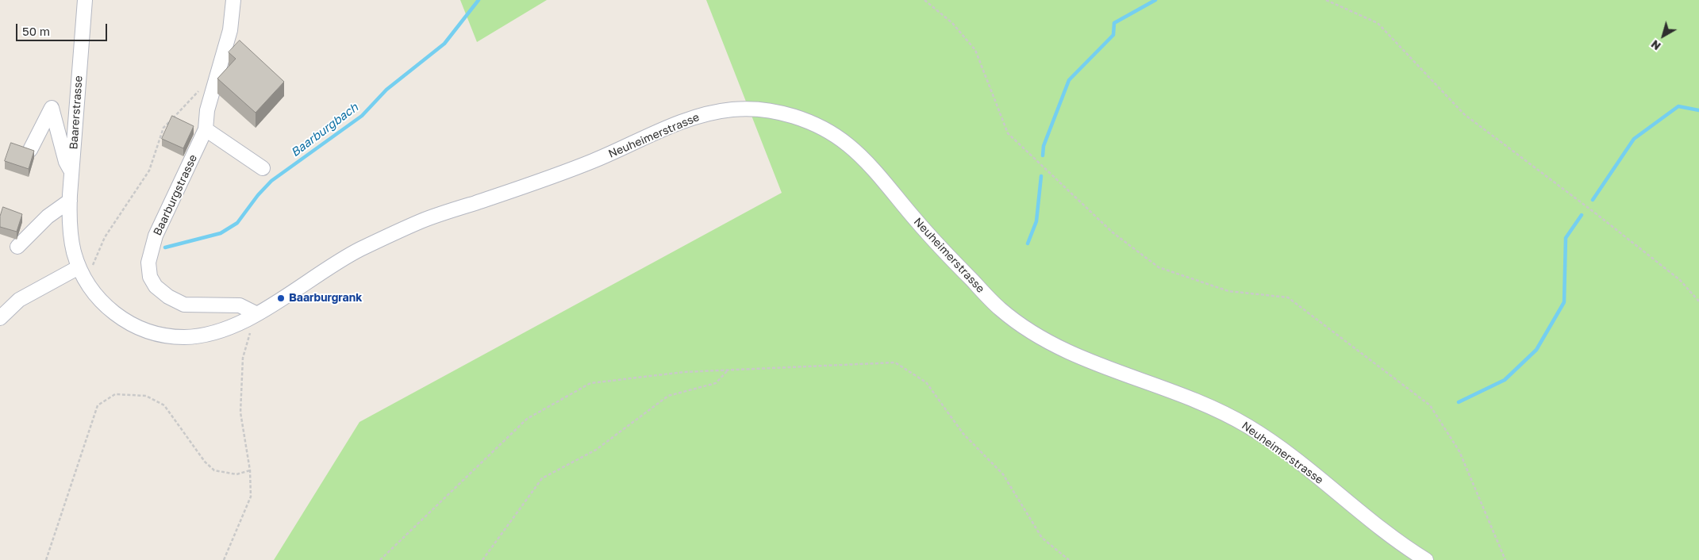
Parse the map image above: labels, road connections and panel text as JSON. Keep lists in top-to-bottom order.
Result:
{
  "streets": {
    "street": ["Baarerstrasse", "Neuheimerstrasse", "Baarburgstrasse"]
  },
  "crossings": [
    ["Baarerstrasse", "Neuheimerstrasse"],
    ["Neuheimerstrasse", "Baarburgstrasse"]
  ],
  "water": ["Baarburgbach"],
  "places": ["Baarburgrank"],
  "scale_bar": "50 m",
  "north": "bottom left"
}
